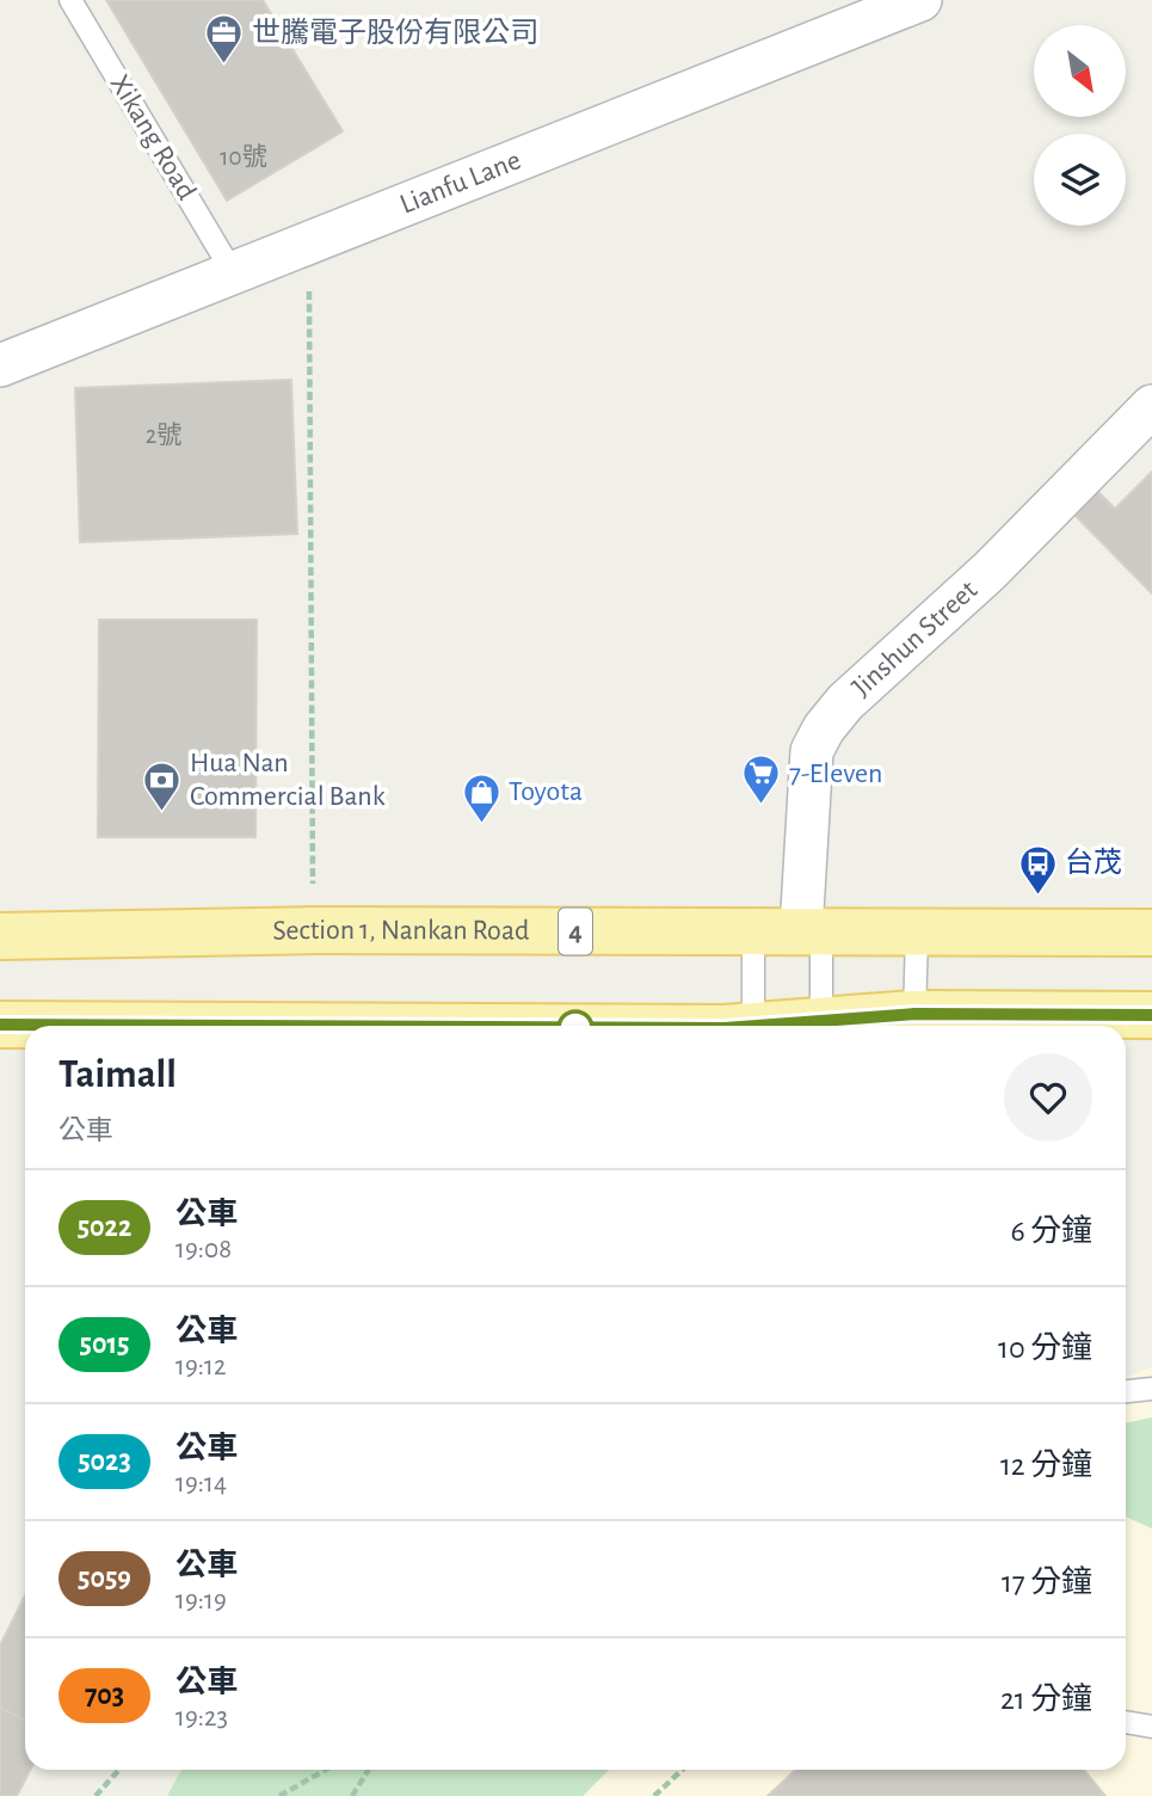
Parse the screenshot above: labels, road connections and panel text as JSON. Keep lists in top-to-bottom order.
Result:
{
  "streets": {
    "main road": ["Section 1, Nankan Road", "4"],
    "street": ["Lianfu Lane", "Jinshun Street"],
    "lane": ["Xikang Road"]
  },
  "crossings": [
    ["Xikang Road", "Lianfu Lane"],
    ["Jinshun Street", "Section 1, Nankan Road"]
  ],
  "places": {
    "office": ["世騰電子股份有限公司"],
    "supermarket": ["7-Eleven"],
    "bank": ["Hua Nan Commercial Bank"],
    "shop": ["Toyota"],
    "bus stop": ["台茂"]
  },
  "lines": ["bus line 5022"],
  "house_numbers": ["10號", "2號"],
  "north": "bottom right",
  "page": {
    "heading": ["Taimall", "公車"],
    "list": [
      {
        "mark": "5022",
        "name": "公車",
        "note": "19:08",
        "value": "6 分鐘"
      },
      {
        "mark": "5015",
        "name": "公車",
        "note": "19:12",
        "value": "10 分鐘"
      },
      {
        "mark": "5023",
        "name": "公車",
        "note": "19:14",
        "value": "12 分鐘"
      },
      {
        "mark": "5059",
        "name": "公車",
        "note": "19:19",
        "value": "17 分鐘"
      },
      {
        "mark": "703",
        "name": "公車",
        "note": "19:23",
        "value": "21 分鐘"
      }
    ]
  }
}
